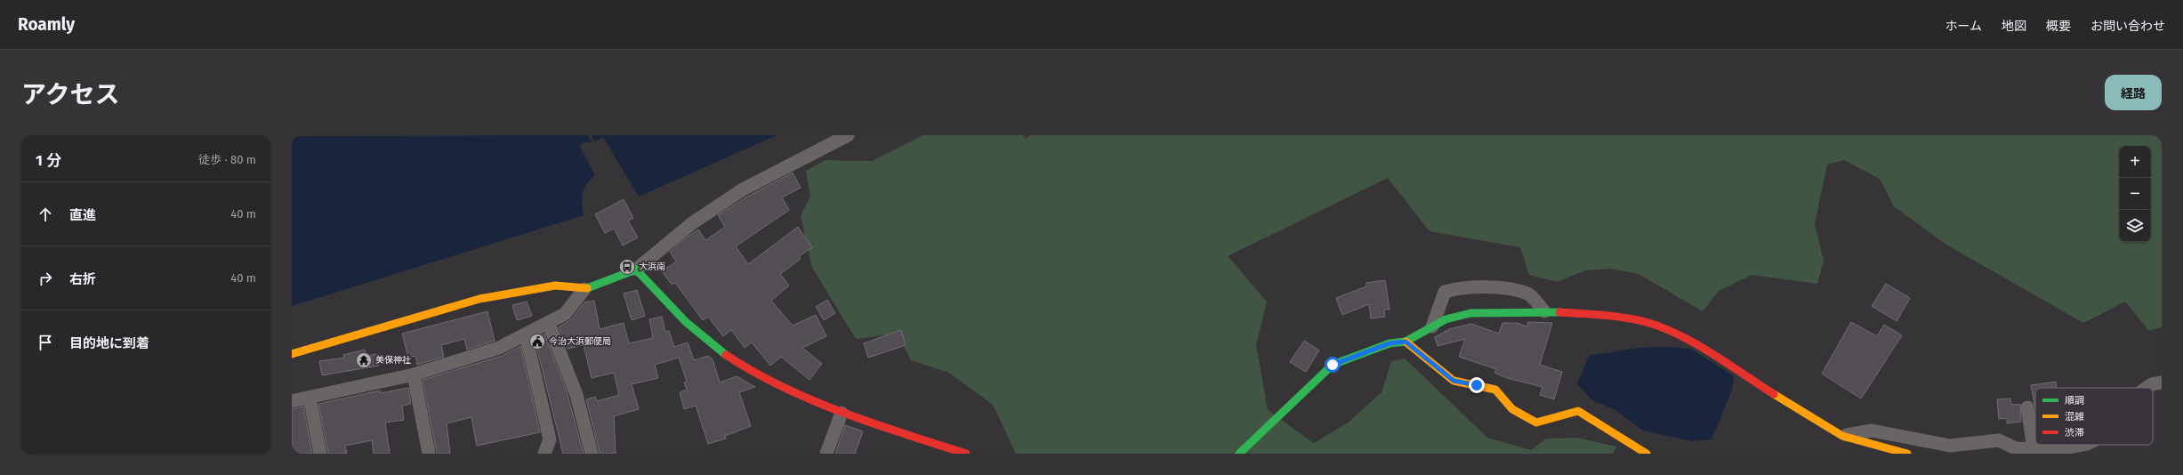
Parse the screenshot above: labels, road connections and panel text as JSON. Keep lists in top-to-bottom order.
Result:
{
  "places": {
    "bus stop": ["大浜南"],
    "public building": ["今治大浜郵便局"],
    "temple": ["美保神社"]
  },
  "legend": ["順調", "混雑", "渋滞"],
  "page": {
    "header": "Roamly",
    "nav": [
      "ホーム",
      "地図",
      "概要",
      "お問い合わせ"
    ],
    "title": "アクセス",
    "buttons": "経路",
    "heading": ["1 分", "徒歩 · 80 m"],
    "map_buttons": ["+", "−"],
    "list": [
      ["直進", "40 m"],
      ["右折", "40 m"],
      "目的地に到着"
    ]
  }
}
